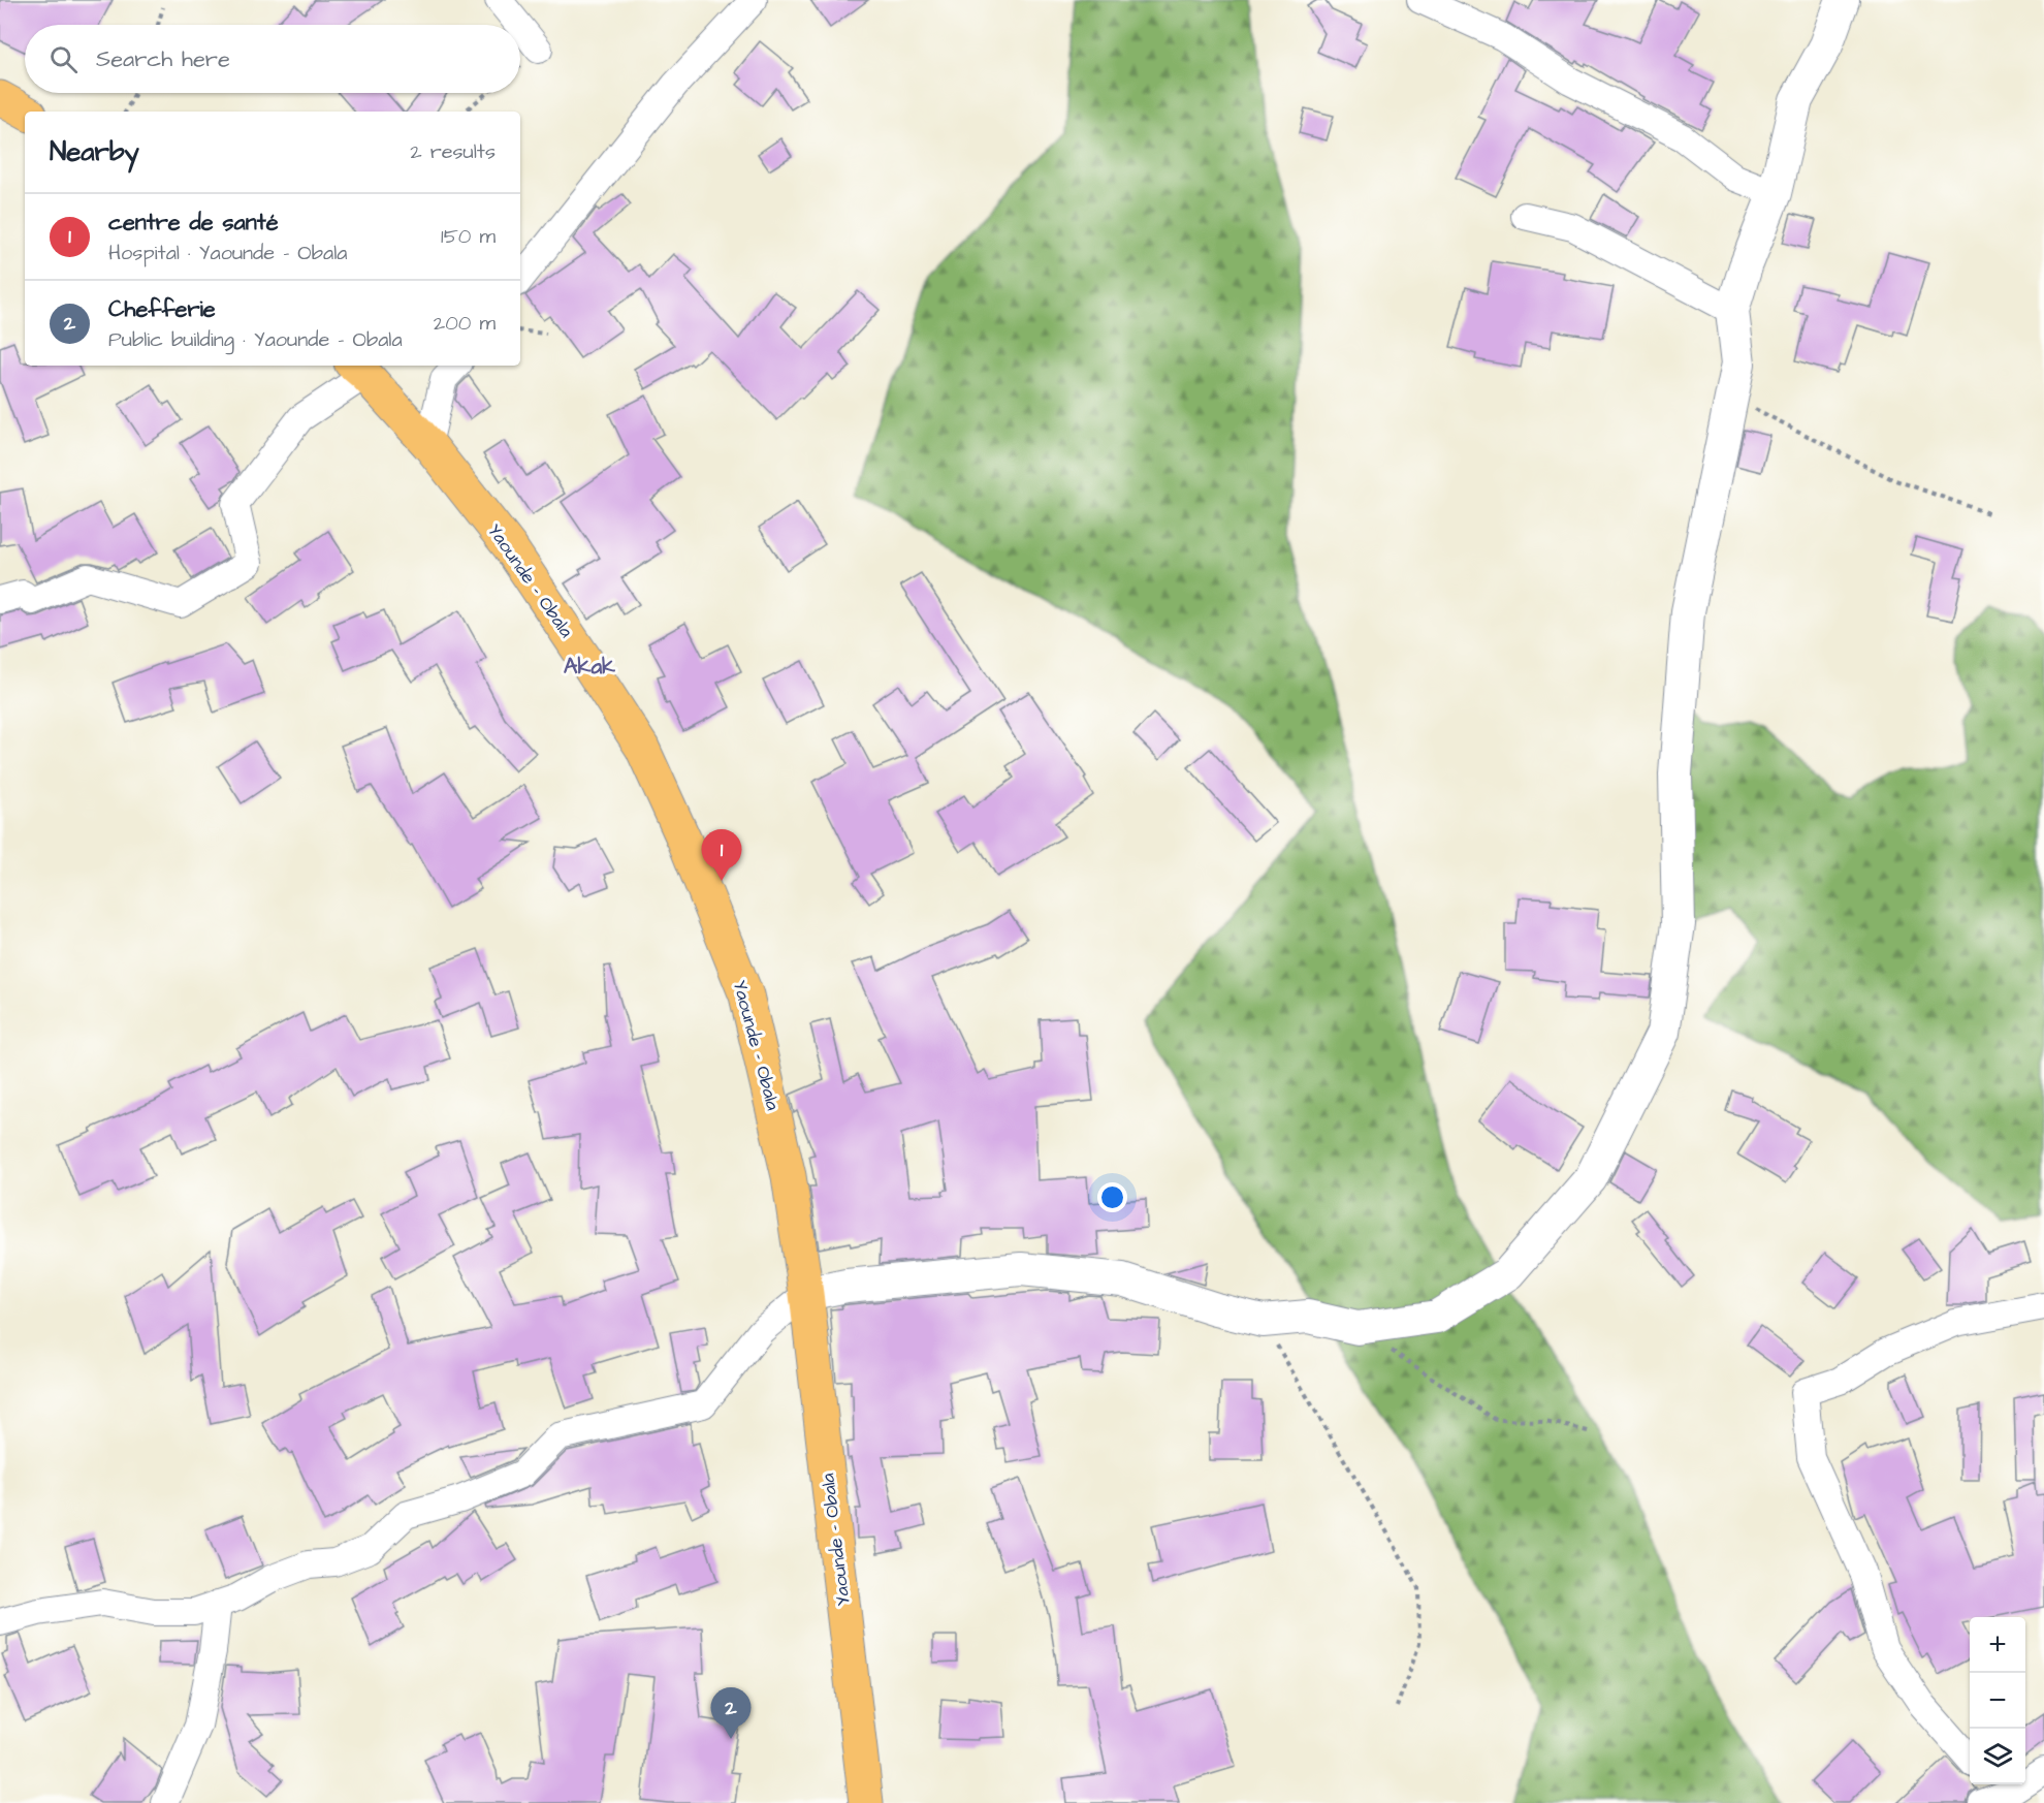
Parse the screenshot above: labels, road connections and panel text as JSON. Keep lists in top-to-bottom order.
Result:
{
  "streets": {
    "highway": ["Yaounde - Obala"]
  },
  "districts": ["Akak"],
  "page": {
    "search": "Search here",
    "heading": ["Nearby", "2 results"],
    "list": [
      {
        "mark": "1",
        "name": "centre de santé",
        "note": "Hospital · Yaounde - Obala",
        "value": "150 m"
      },
      {
        "mark": "2",
        "name": "Chefferie",
        "note": "Public building · Yaounde - Obala",
        "value": "200 m"
      }
    ],
    "pins": ["1", "2"],
    "map_buttons": ["+", "−"]
  }
}
